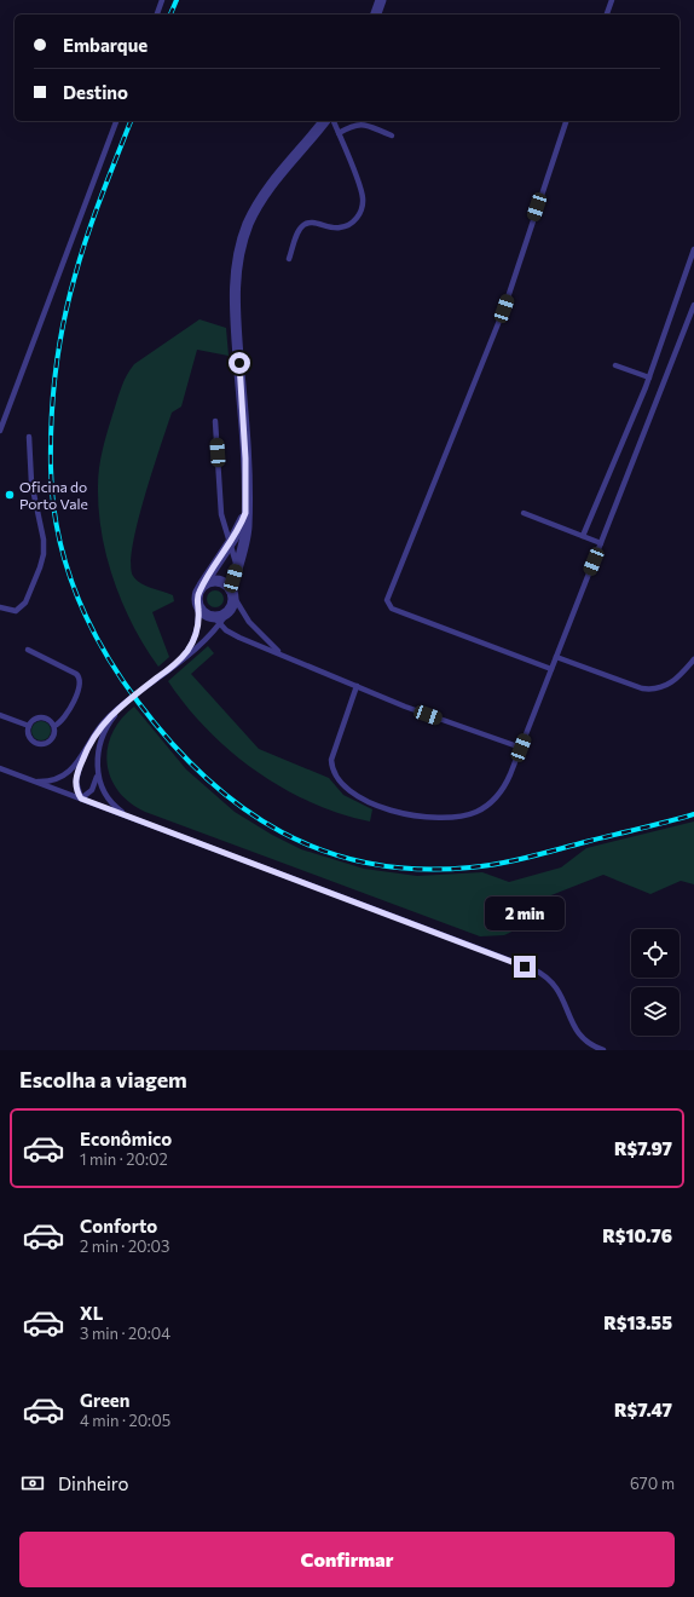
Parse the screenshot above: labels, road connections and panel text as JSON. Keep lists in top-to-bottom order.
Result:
{
  "places": ["Oficina do Porto Vale"],
  "page": {
    "banner": ["Embarque", "Destino"],
    "bubble": "2 min",
    "heading": "Escolha a viagem",
    "list": [
      {
        "name": "Econômico",
        "note": "1 min · 20:02",
        "value": "R$7.97"
      },
      {
        "name": "Conforto",
        "note": "2 min · 20:03",
        "value": "R$10.76"
      },
      {
        "name": "XL",
        "note": "3 min · 20:04",
        "value": "R$13.55"
      },
      {
        "name": "Green",
        "note": "4 min · 20:05",
        "value": "R$7.47"
      }
    ],
    "pay": ["Dinheiro", "670 m"],
    "buttons": "Confirmar"
  }
}
